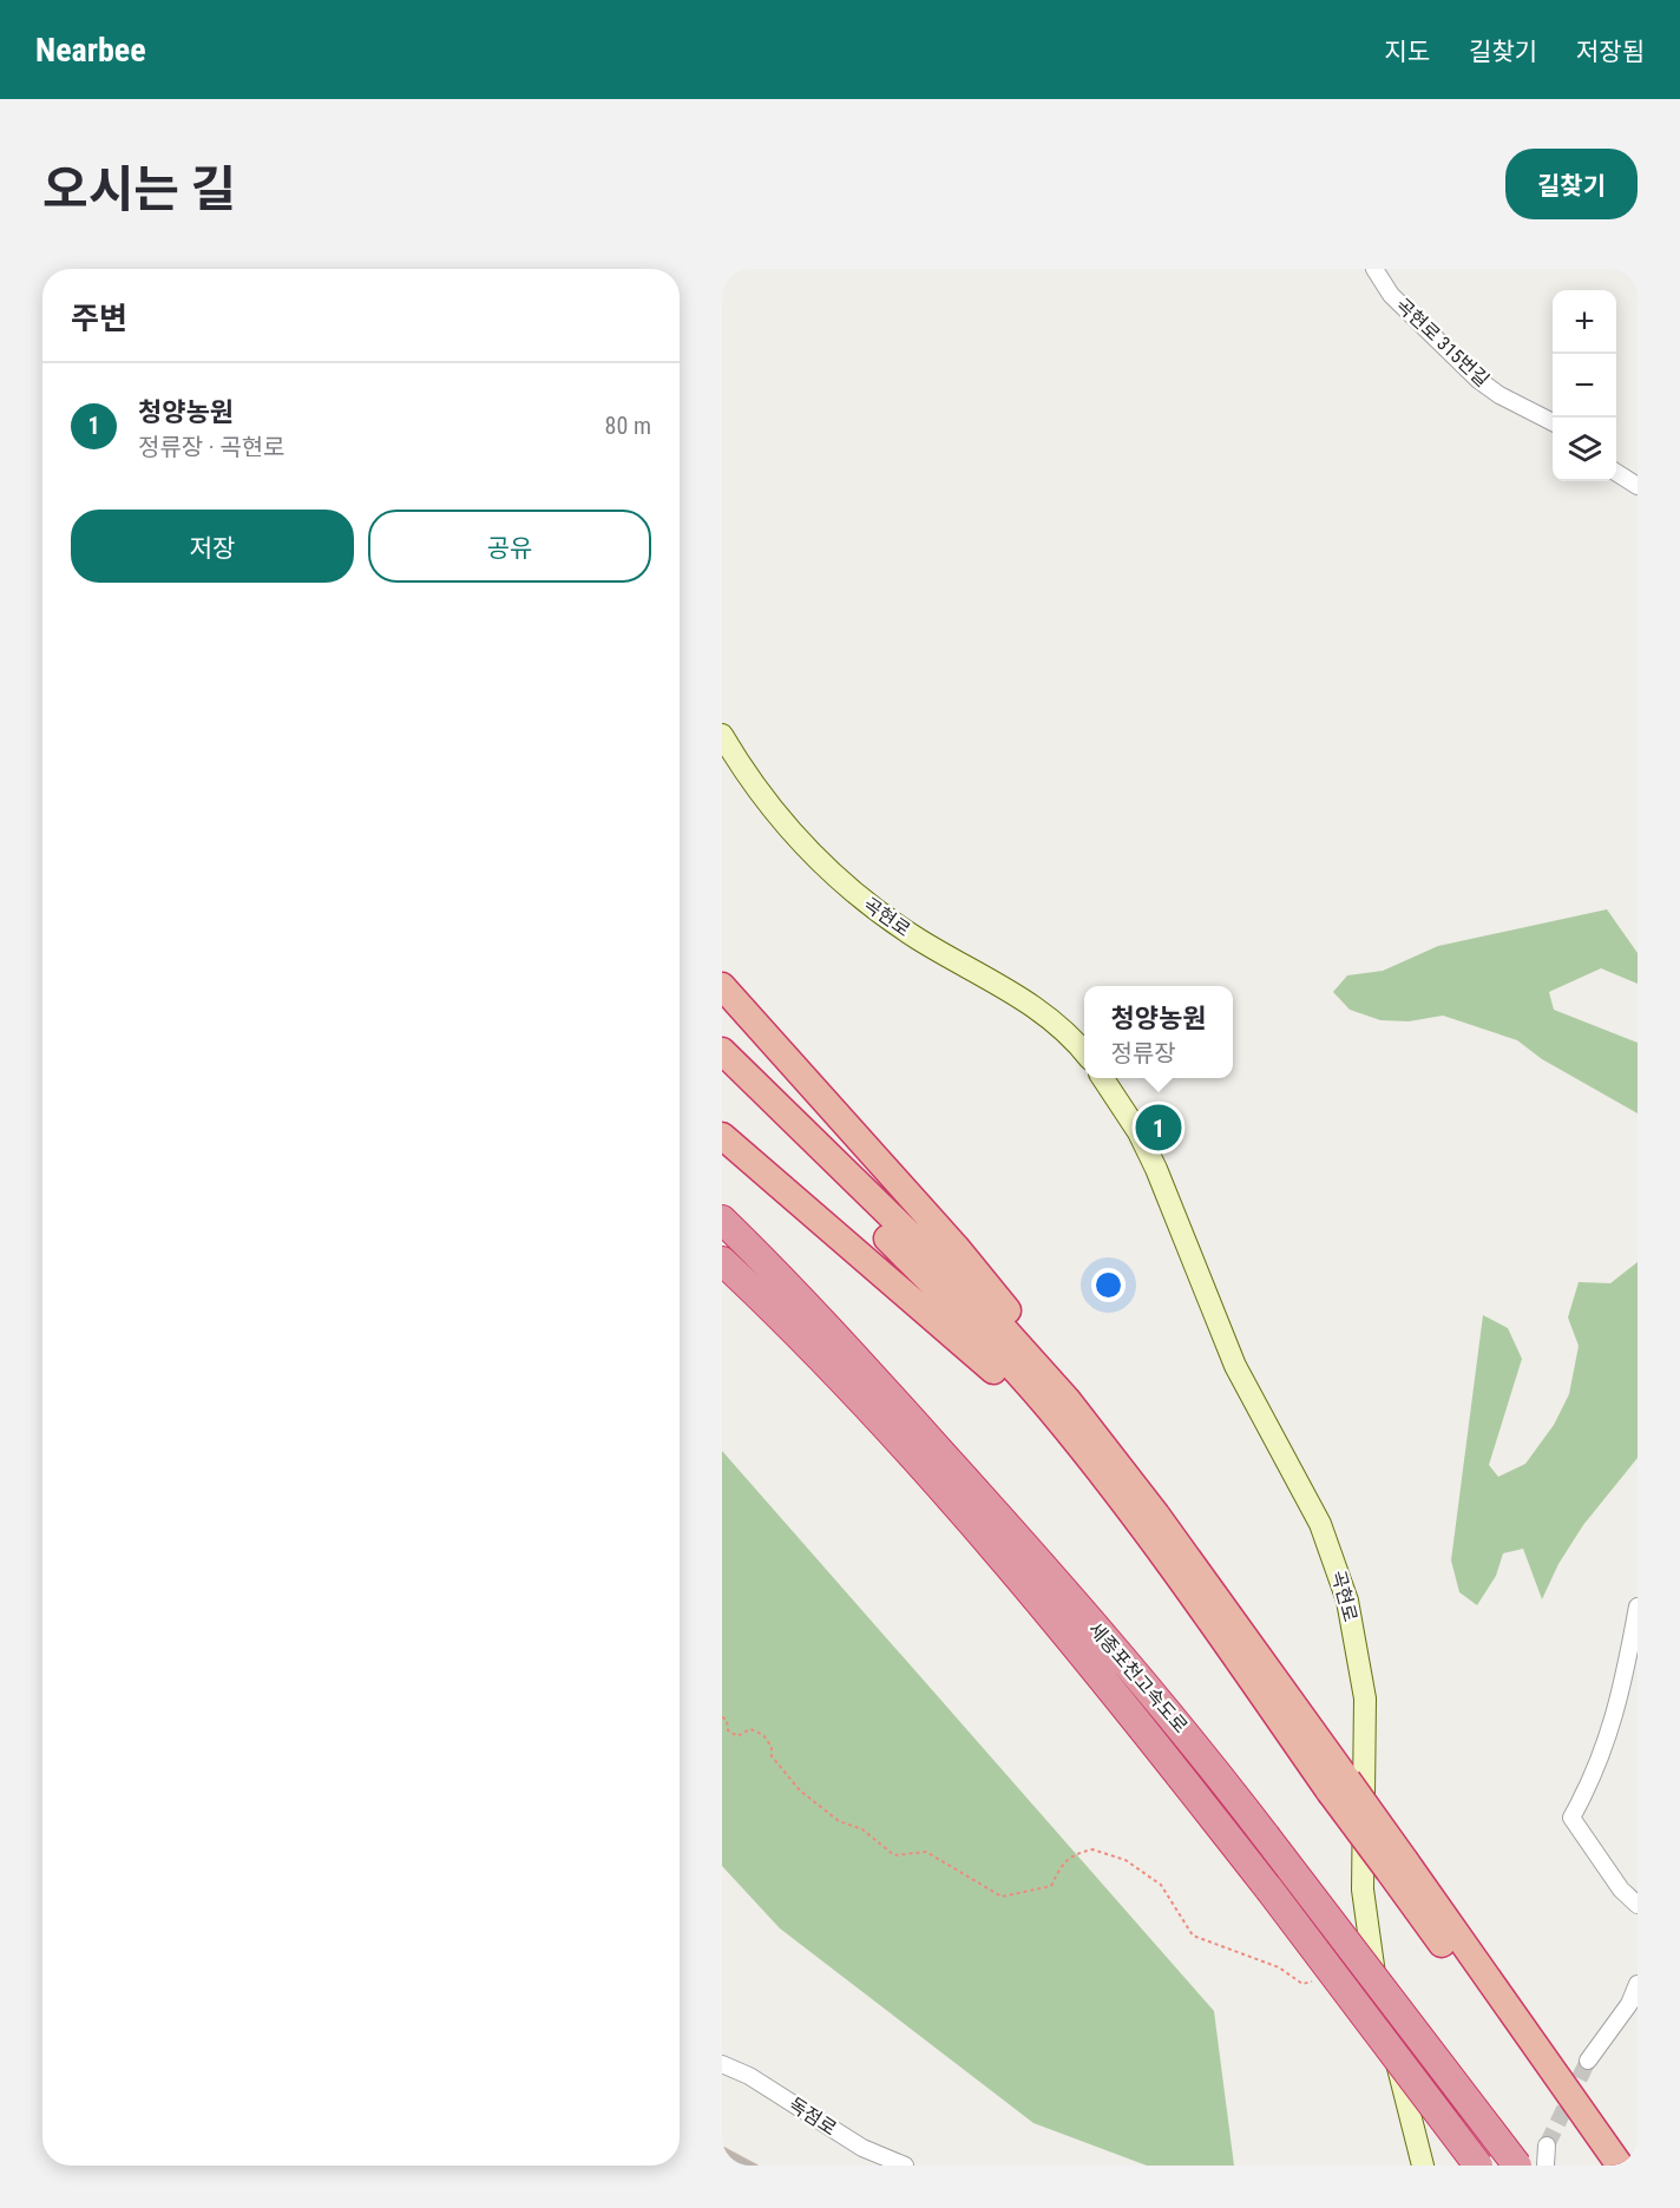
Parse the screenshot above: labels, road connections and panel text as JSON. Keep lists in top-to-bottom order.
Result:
{
  "streets": {
    "highway": ["세종포천고속도로"],
    "main road": ["곡현로"],
    "street": ["곡현로 315번길", "독점로"]
  },
  "page": {
    "header": "Nearbee",
    "nav": ["지도", "길찾기", "저장됨"],
    "title": "오시는 길",
    "buttons": [
      "길찾기",
      ["저장", "공유"]
    ],
    "heading": "주변",
    "map_buttons": ["+", "−"],
    "list": [
      {
        "mark": "1",
        "name": "청양농원",
        "note": "정류장 · 곡현로",
        "value": "80 m"
      }
    ],
    "popup": ["청양농원", "정류장"],
    "pins": "1"
  }
}
